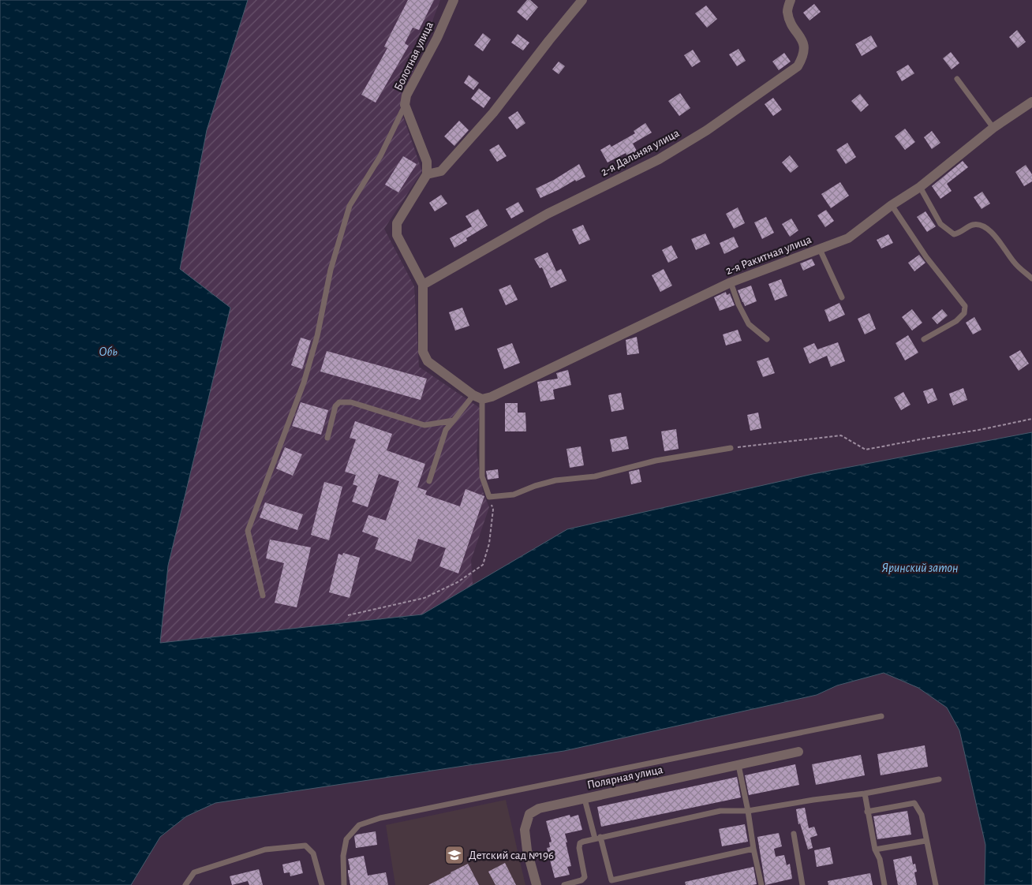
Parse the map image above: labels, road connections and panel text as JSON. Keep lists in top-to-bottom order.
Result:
{
  "streets": {
    "street": [
      "Болотная улица",
      "2-я Дальняя улица",
      "2-я Ракитная улица",
      "Полярная улица"
    ]
  },
  "water": ["Обь", "Яринский затон"],
  "places": {
    "school or university": ["Детский сад №196"]
  }
}
